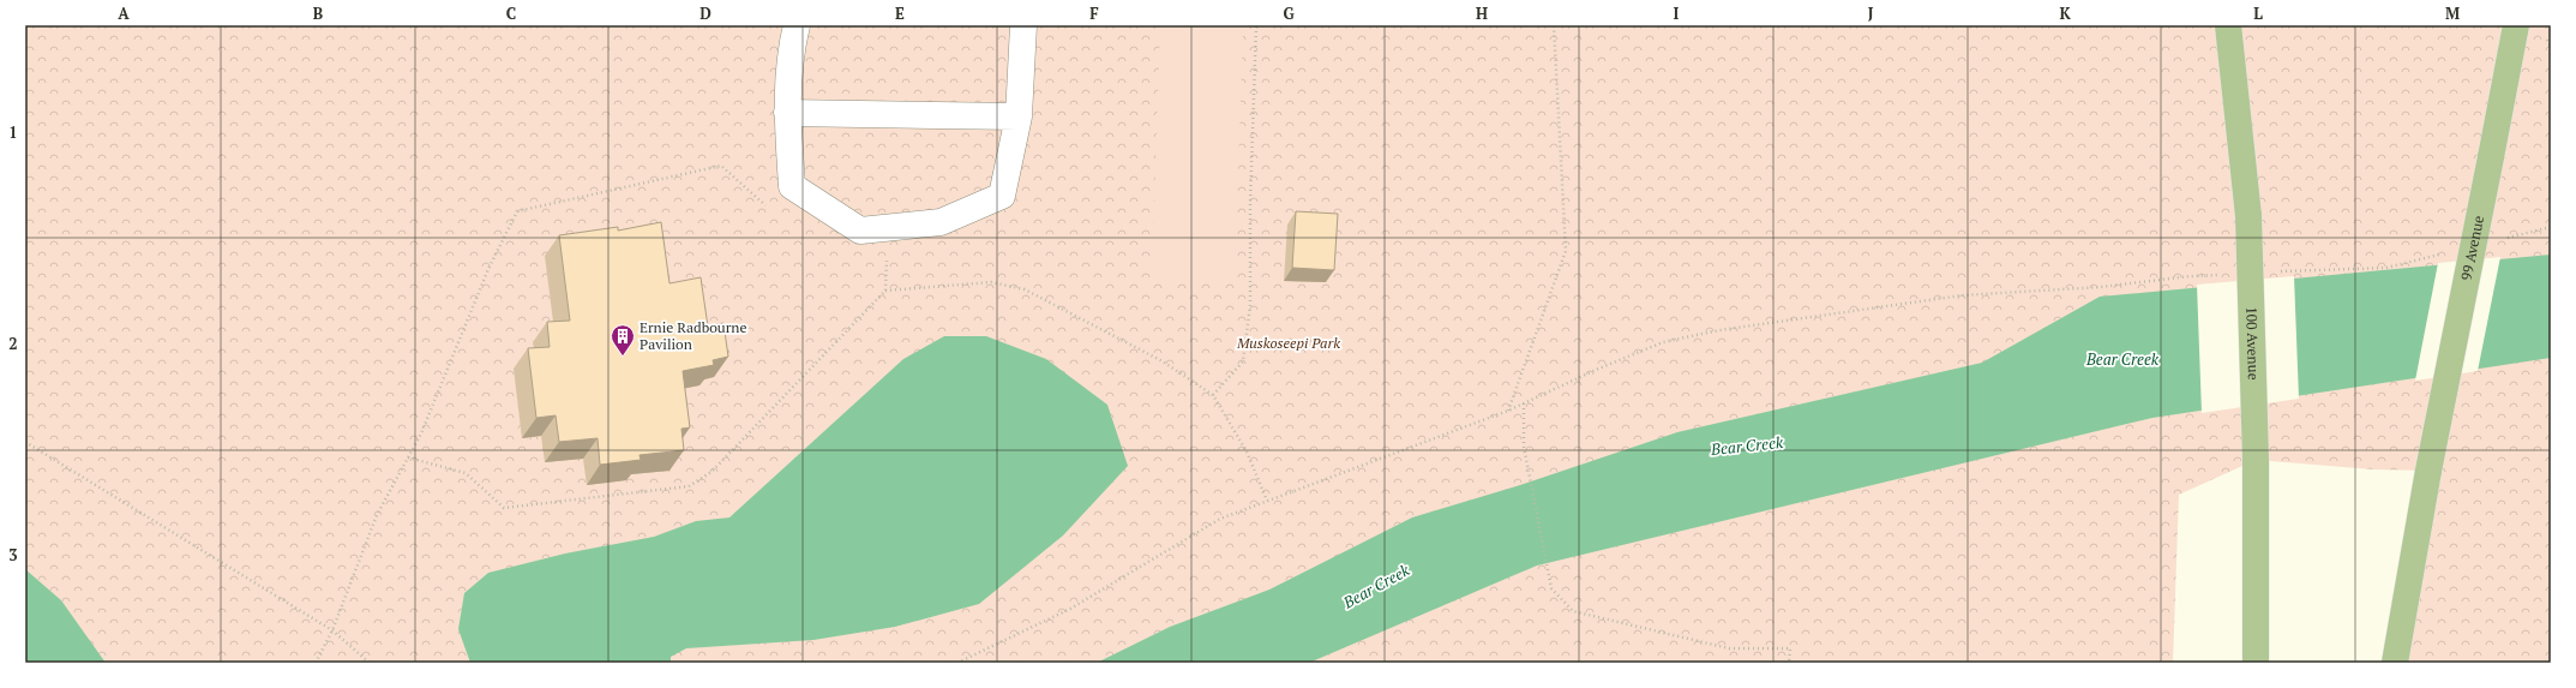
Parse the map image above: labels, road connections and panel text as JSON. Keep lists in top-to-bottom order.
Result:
{
  "streets": {
    "main road": ["99 Avenue", "100 Avenue"]
  },
  "water": ["Bear Creek"],
  "parks": ["Muskoseepi Park"],
  "places": {
    "building": ["Ernie Radbourne Pavilion"]
  },
  "grid": {
    "columns": [
      "A",
      "B",
      "C",
      "D",
      "E",
      "F",
      "G",
      "H",
      "I",
      "J",
      "K",
      "L",
      "M"
    ],
    "rows": ["1", "2", "3"]
  }
}
